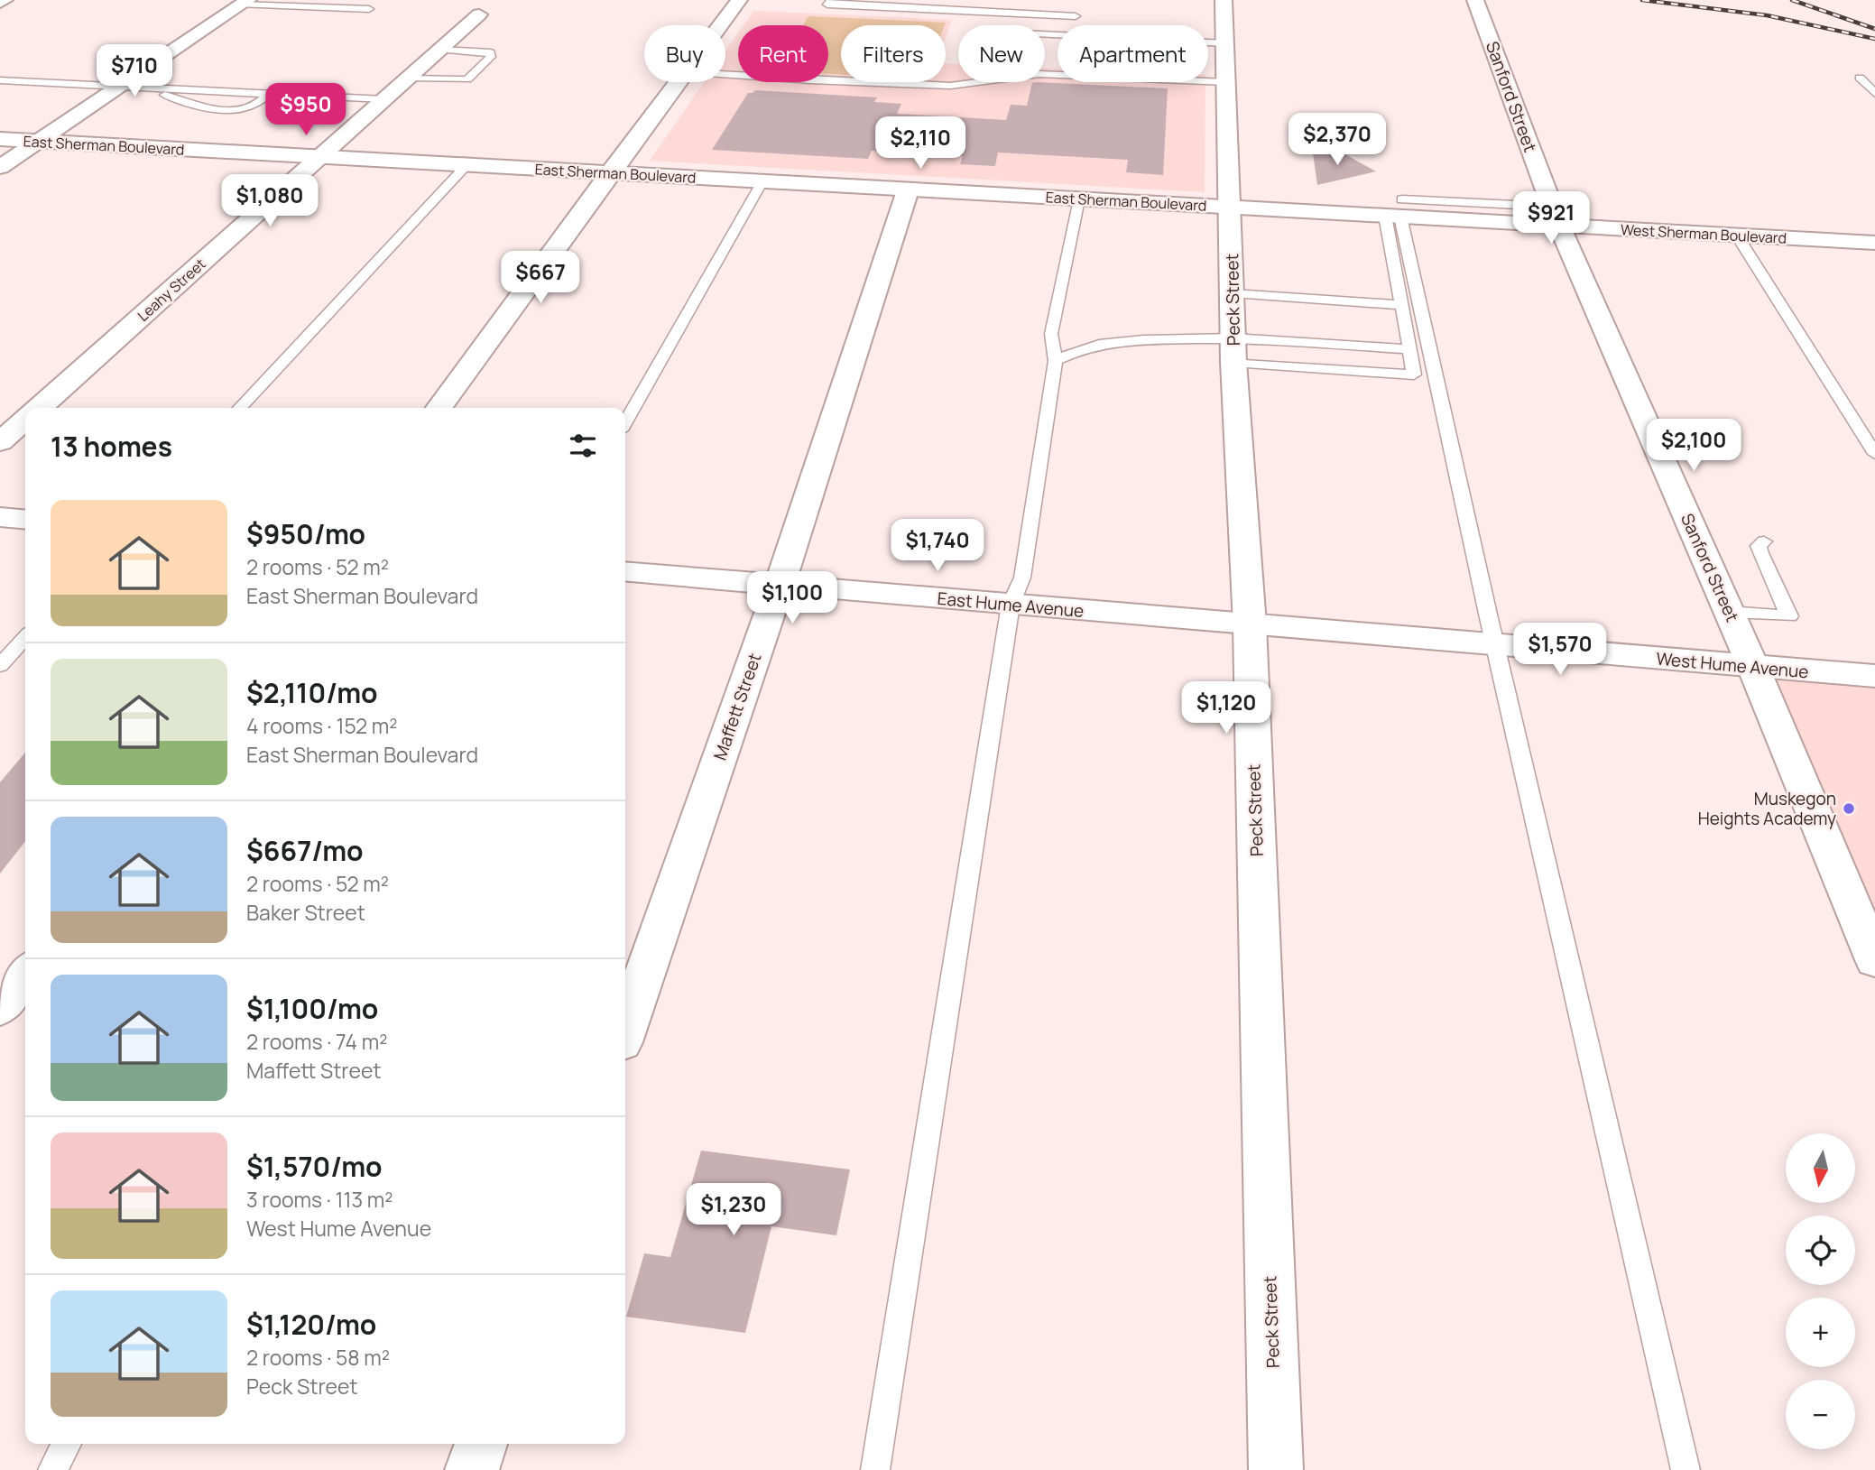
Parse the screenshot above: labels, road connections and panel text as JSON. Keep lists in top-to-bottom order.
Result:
{
  "streets": {
    "street": [
      "Sanford Street",
      "East Sherman Boulevard",
      "West Sherman Boulevard",
      "Leahy Street",
      "Peck Street",
      "East Hume Avenue",
      "West Hume Avenue",
      "Maffett Street"
    ]
  },
  "crossings": [
    ["Sanford Street", "West Sherman Boulevard"],
    ["Sanford Street", "West Hume Avenue"],
    ["East Sherman Boulevard", "West Sherman Boulevard"],
    ["East Sherman Boulevard", "Leahy Street"],
    ["East Sherman Boulevard", "Peck Street"],
    ["East Sherman Boulevard", "Maffett Street"],
    ["West Sherman Boulevard", "Peck Street"],
    ["Peck Street", "East Hume Avenue"],
    ["Peck Street", "West Hume Avenue"],
    ["East Hume Avenue", "West Hume Avenue"],
    ["East Hume Avenue", "Maffett Street"]
  ],
  "places": ["Muskegon Heights Academy"],
  "north": "bottom",
  "page": {
    "chip": [
      "Buy",
      "Rent",
      "Filters",
      "New",
      "Apartment"
    ],
    "price": [
      "$710",
      "$950",
      "$2,370",
      "$2,110",
      "$1,080",
      "$921",
      "$667",
      "$2,100",
      "$1,740",
      "$1,100",
      "$1,570",
      "$1,120",
      "$1,230"
    ],
    "heading": "13 homes",
    "list": [
      {
        "name": "$950/mo",
        "note": "2 rooms · 52 m² · East Sherman Boulevard"
      },
      {
        "name": "$2,110/mo",
        "note": "4 rooms · 152 m² · East Sherman Boulevard"
      },
      {
        "name": "$667/mo",
        "note": "2 rooms · 52 m² · Baker Street"
      },
      {
        "name": "$1,100/mo",
        "note": "2 rooms · 74 m² · Maffett Street"
      },
      {
        "name": "$1,570/mo",
        "note": "3 rooms · 113 m² · West Hume Avenue"
      },
      {
        "name": "$1,120/mo",
        "note": "2 rooms · 58 m² · Peck Street"
      }
    ],
    "map_buttons": ["+", "−"]
  }
}
